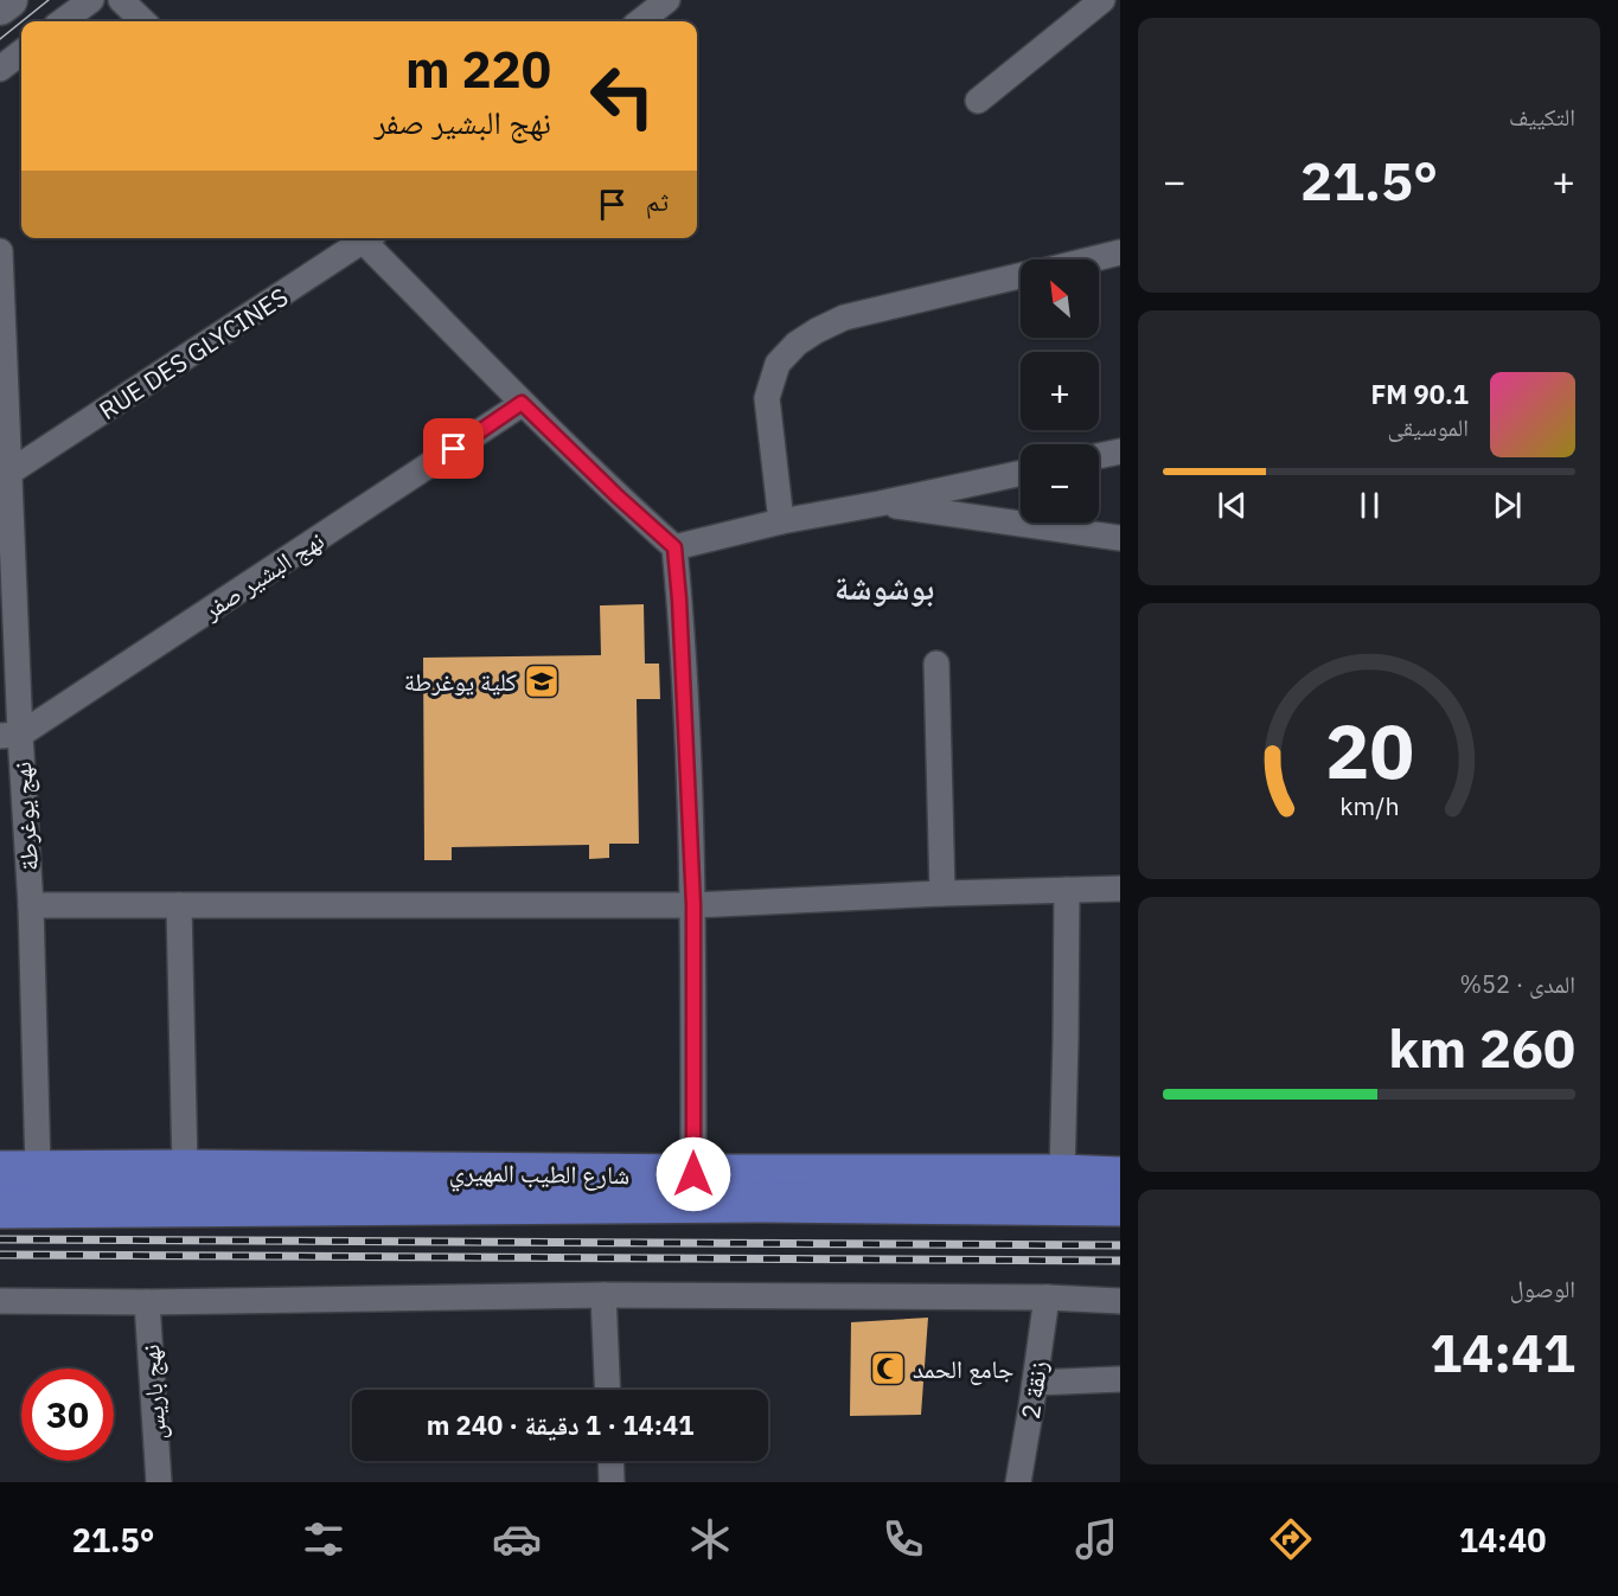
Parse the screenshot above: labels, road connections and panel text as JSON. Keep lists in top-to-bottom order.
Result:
{
  "streets": {
    "main road": ["شارع الطيب المهيري"],
    "street": [
      "RUE DES GLYCINES",
      "نهج البشير صفر",
      "نهج يوغرطة",
      "زنقة 2",
      "نهج باريس"
    ]
  },
  "crossings": [
    ["RUE DES GLYCINES", "نهج يوغرطة"],
    ["نهج البشير صفر", "نهج يوغرطة"],
    ["نهج يوغرطة", "شارع الطيب المهيري"]
  ],
  "districts": ["بوشوشة"],
  "places": {
    "school or university": ["كلية يوغرطة"],
    "mosque": ["جامع الحمد"]
  },
  "north": "top left",
  "page": {
    "tile": [
      "التكييف",
      ["المدى · 52%", "260 km"],
      ["الوصول", "14:41"]
    ],
    "turn": ["220 m", "نهج البشير صفر"],
    "heat": ["−", "21.5°", "+"],
    "then": "ثم",
    "map_buttons": ["+", "−"],
    "song": ["90.1 FM", "الموسيقى"],
    "limit": "30",
    "trip": "14:41 · 1 دقيقة · 240 m",
    "tabs": ["14:40", "21.5°"],
    "gauge": ["20", "km/h"]
  }
}
